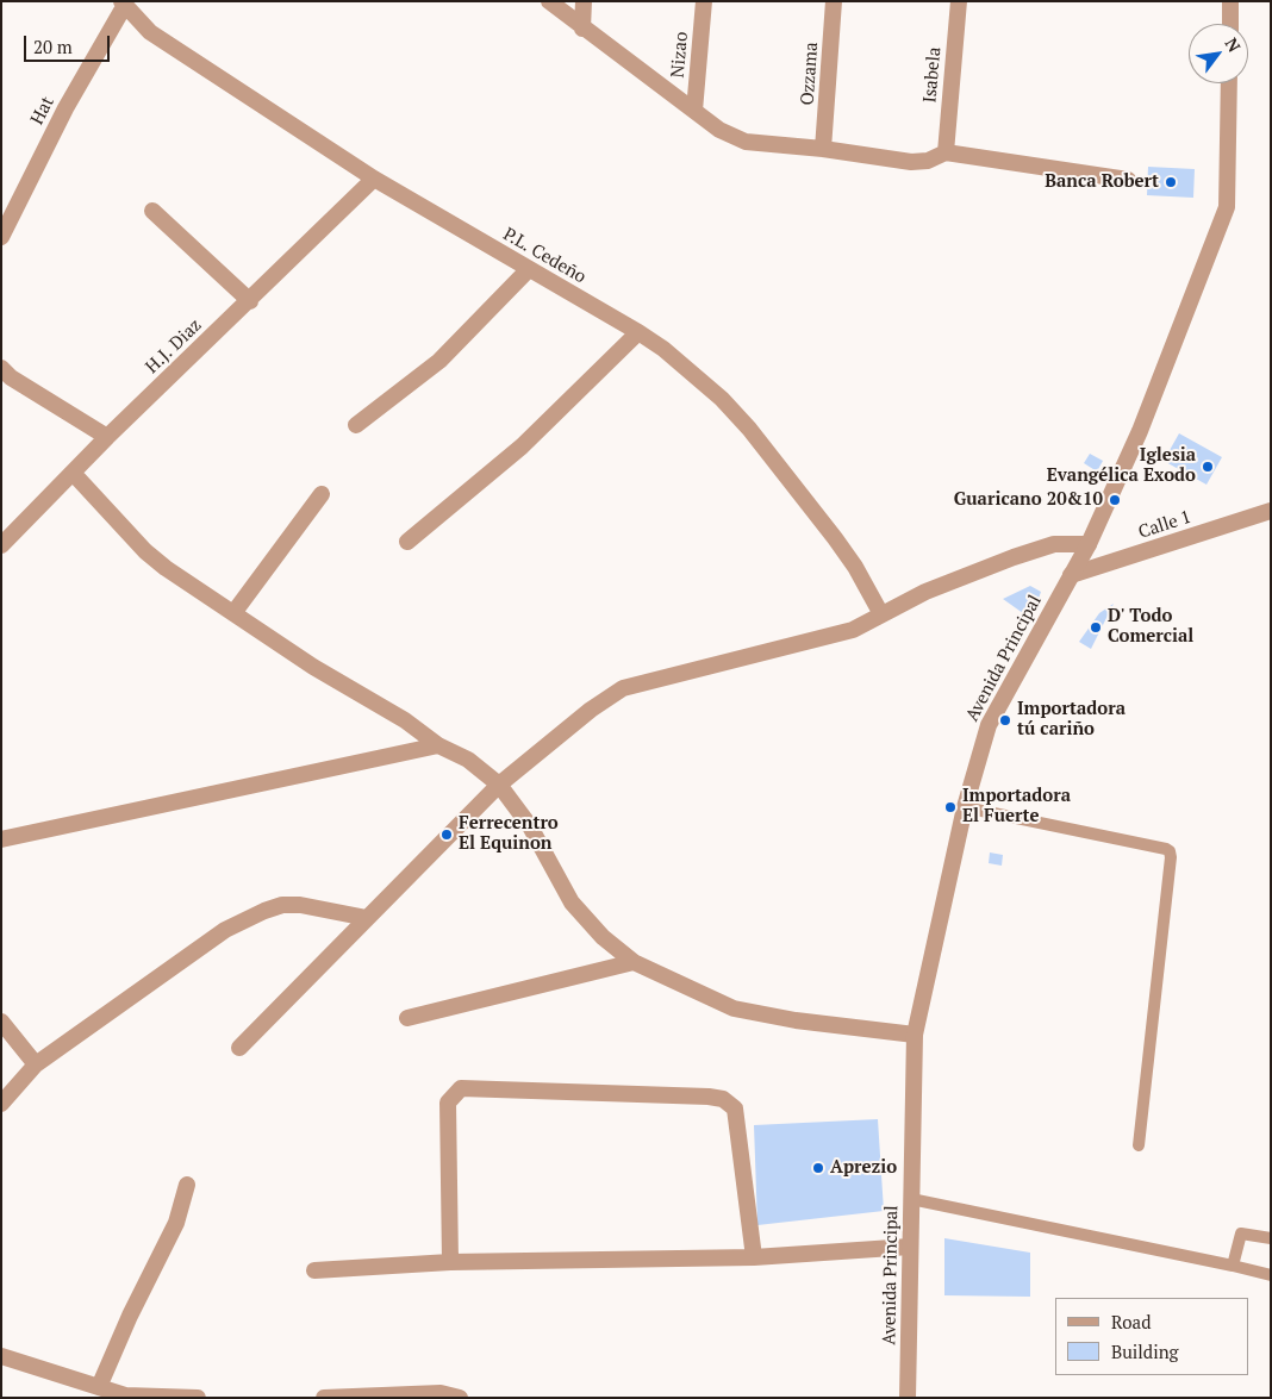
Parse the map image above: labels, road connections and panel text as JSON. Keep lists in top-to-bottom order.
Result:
{
  "streets": {
    "street": [
      "Nizao",
      "Ozzama",
      "Isabela",
      "Hat",
      "P.L. Cedeño",
      "H.J. Diaz",
      "Calle 1",
      "Avenida Principal"
    ]
  },
  "crossings": [
    ["Hat", "P.L. Cedeño"],
    ["P.L. Cedeño", "H.J. Diaz"],
    ["Calle 1", "Avenida Principal"]
  ],
  "places": [
    "Banca Robert",
    "Iglesia Evangélica Exodo",
    "Guaricano 20&10",
    "D' Todo Comercial",
    "Importadora tú cariño",
    "Importadora El Fuerte",
    "Ferrecentro El Equinon",
    "Aprezio"
  ],
  "legend": ["Road", "Building"],
  "scale_bar": "20 m",
  "north": "top right"
}
